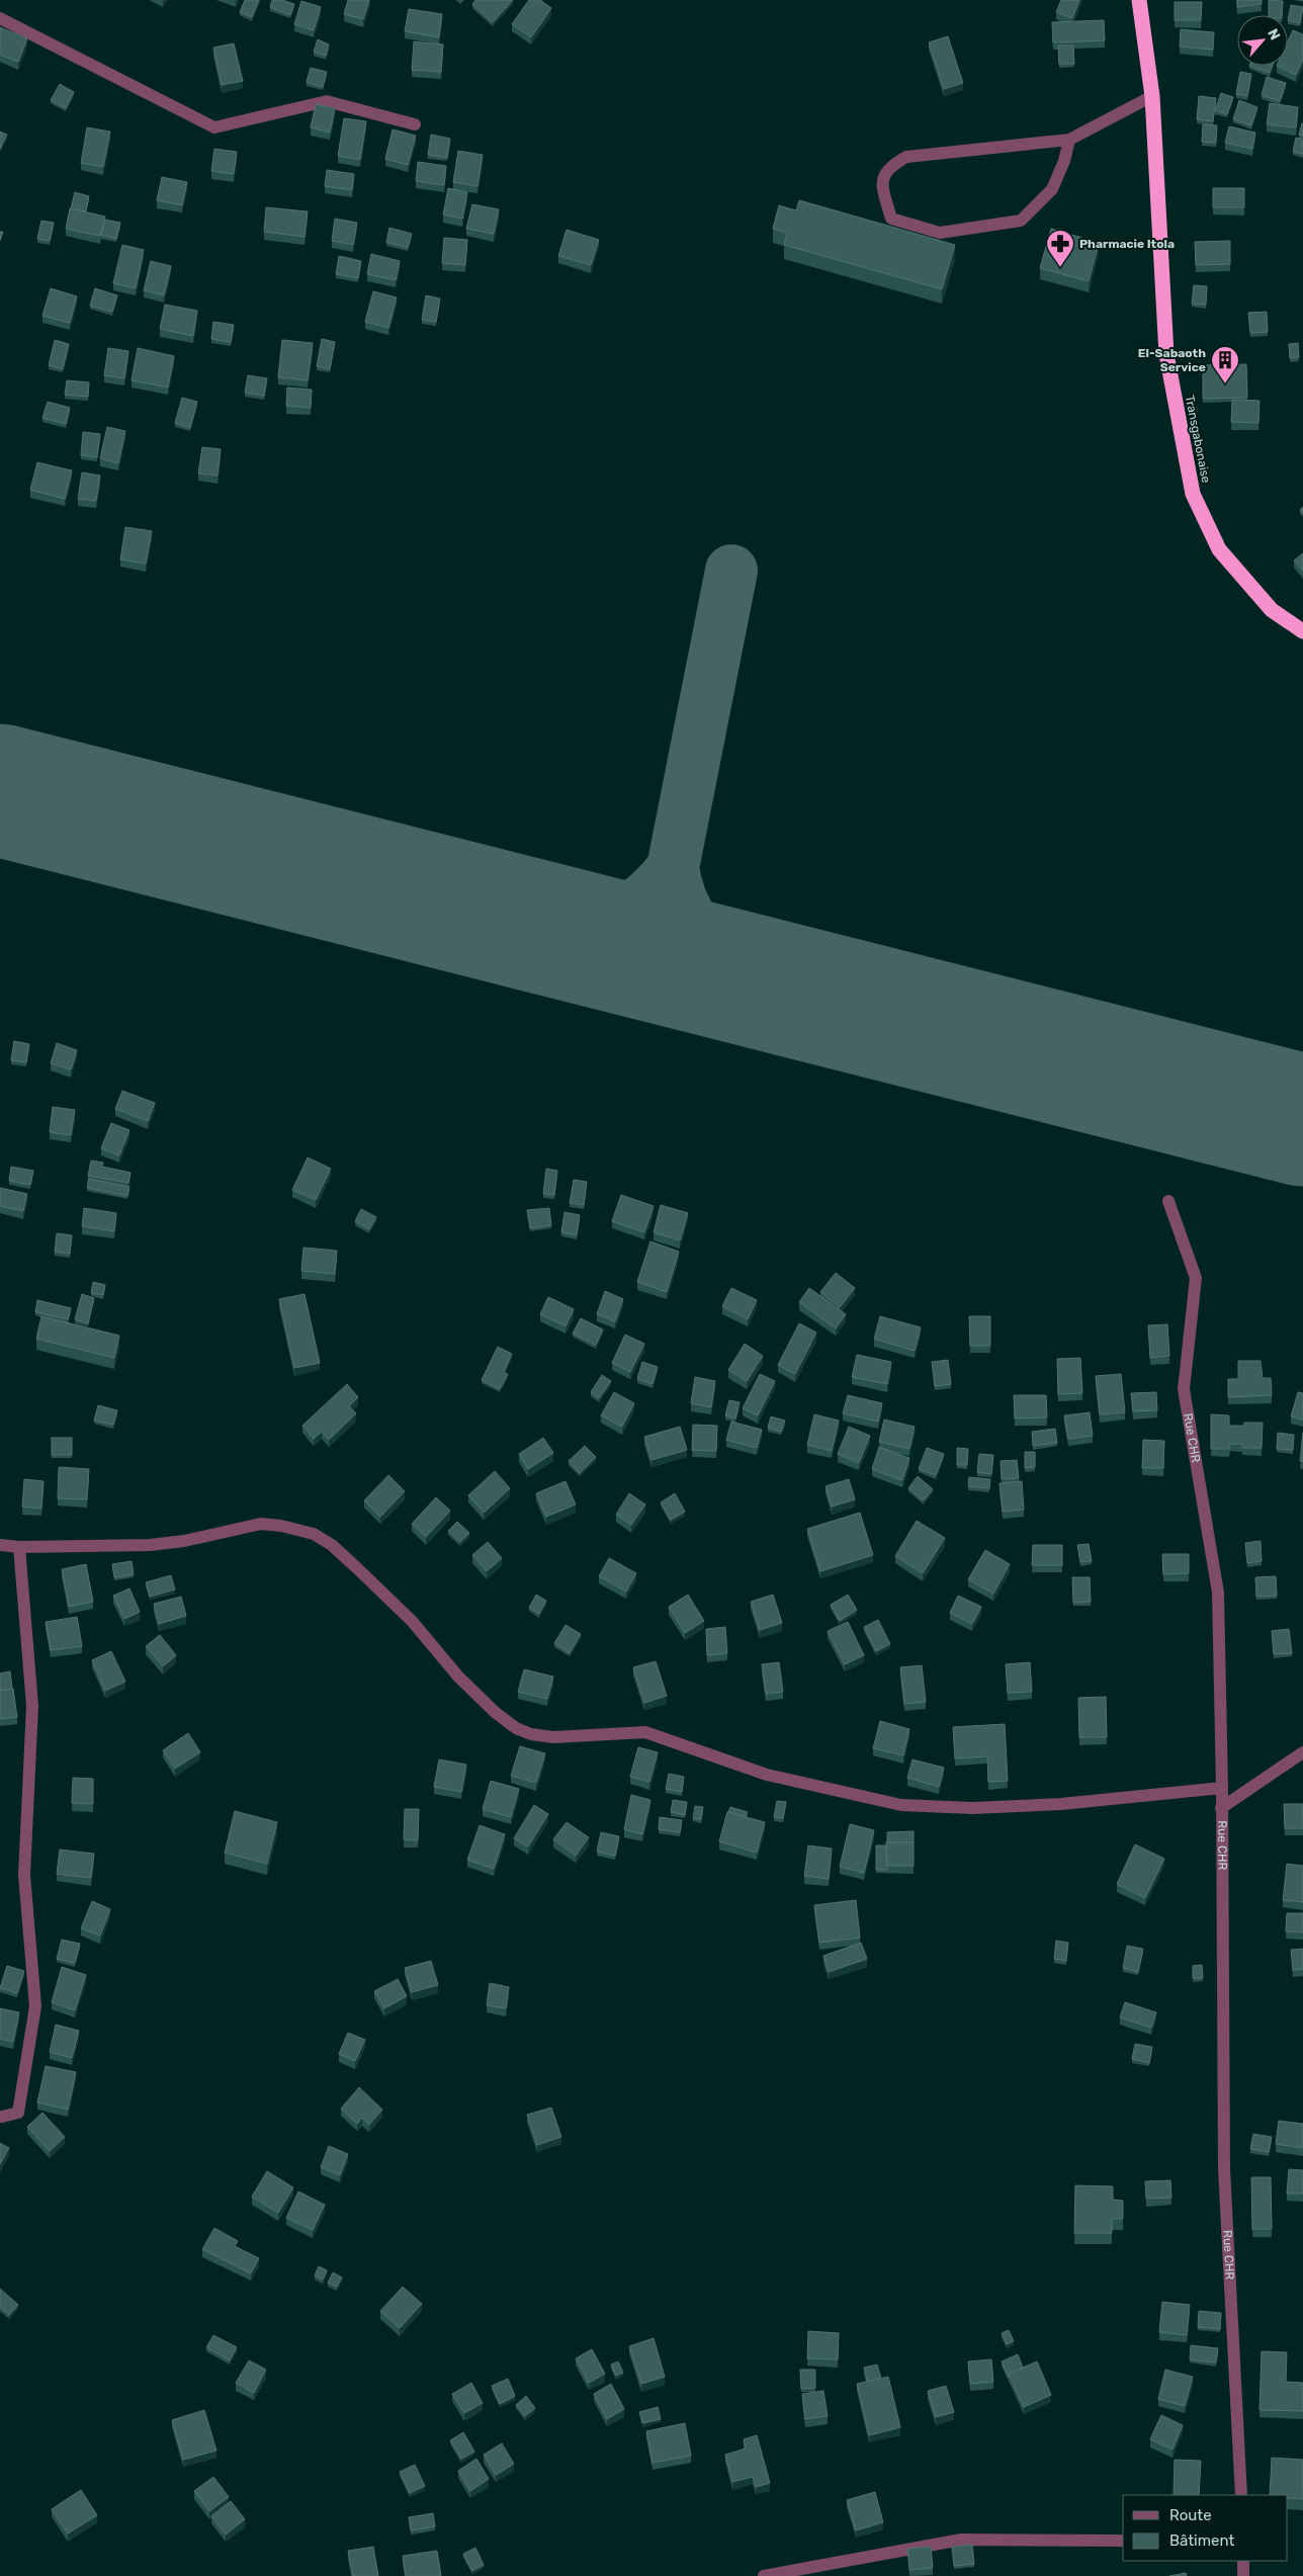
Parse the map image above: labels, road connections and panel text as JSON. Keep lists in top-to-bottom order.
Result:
{
  "streets": {
    "highway": ["Transgabonaise"],
    "street": ["Rue CHR"]
  },
  "places": {
    "pharmacy": ["Pharmacie Itola"],
    "building": ["El-Sabaoth Service"]
  },
  "legend": ["Route", "Bâtiment"],
  "north": "top right"
}
